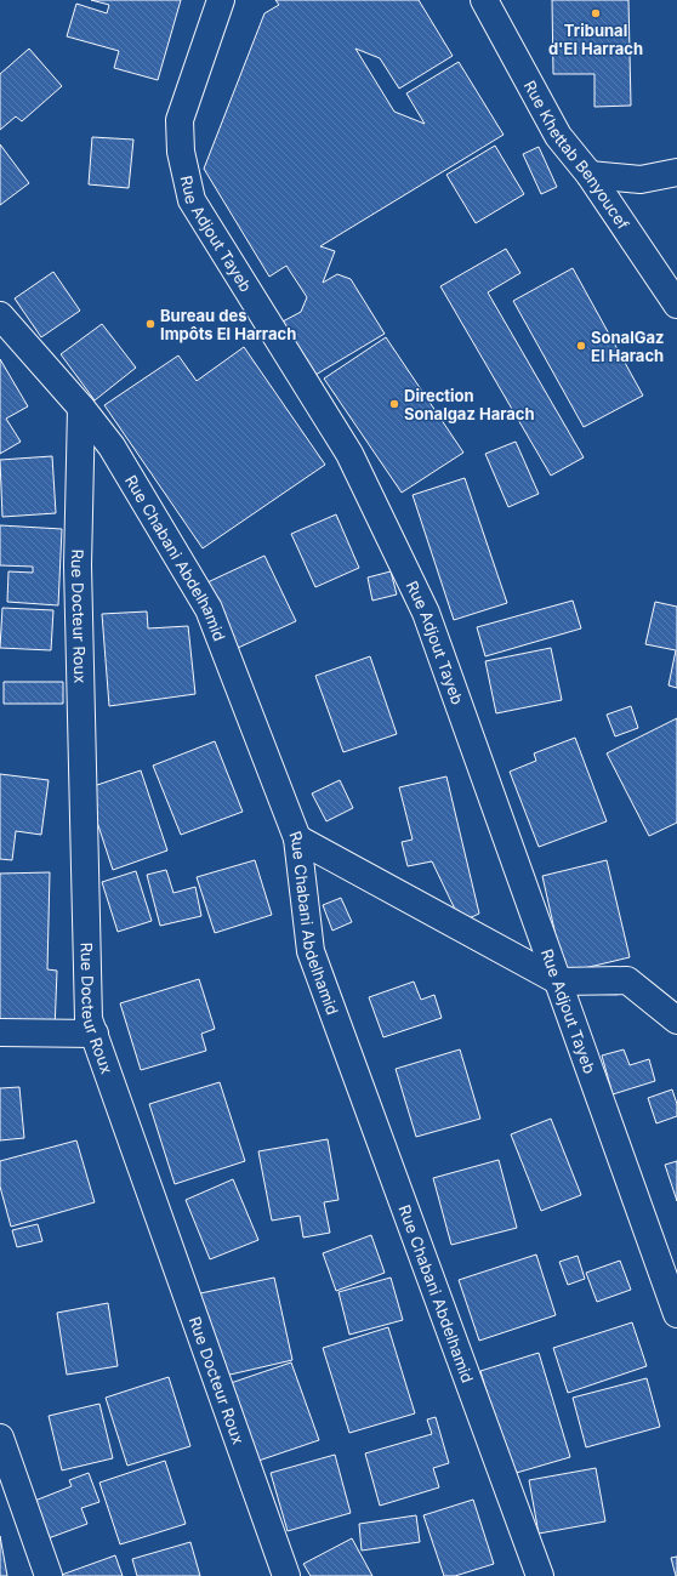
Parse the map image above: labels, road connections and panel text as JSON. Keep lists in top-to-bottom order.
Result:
{
  "streets": {
    "street": [
      "Rue Khettab Benyoucef",
      "Rue Adjout Tayeb",
      "Rue Chabani Abdelhamid",
      "Rue Docteur Roux"
    ]
  },
  "crossings": [
    ["Rue Chabani Abdelhamid", "Rue Docteur Roux"]
  ],
  "places": [
    "Tribunal d'El Harrach",
    "Bureau des Impôts El Harrach",
    "SonalGaz El Harach",
    "Direction Sonalgaz Harach"
  ]
}
